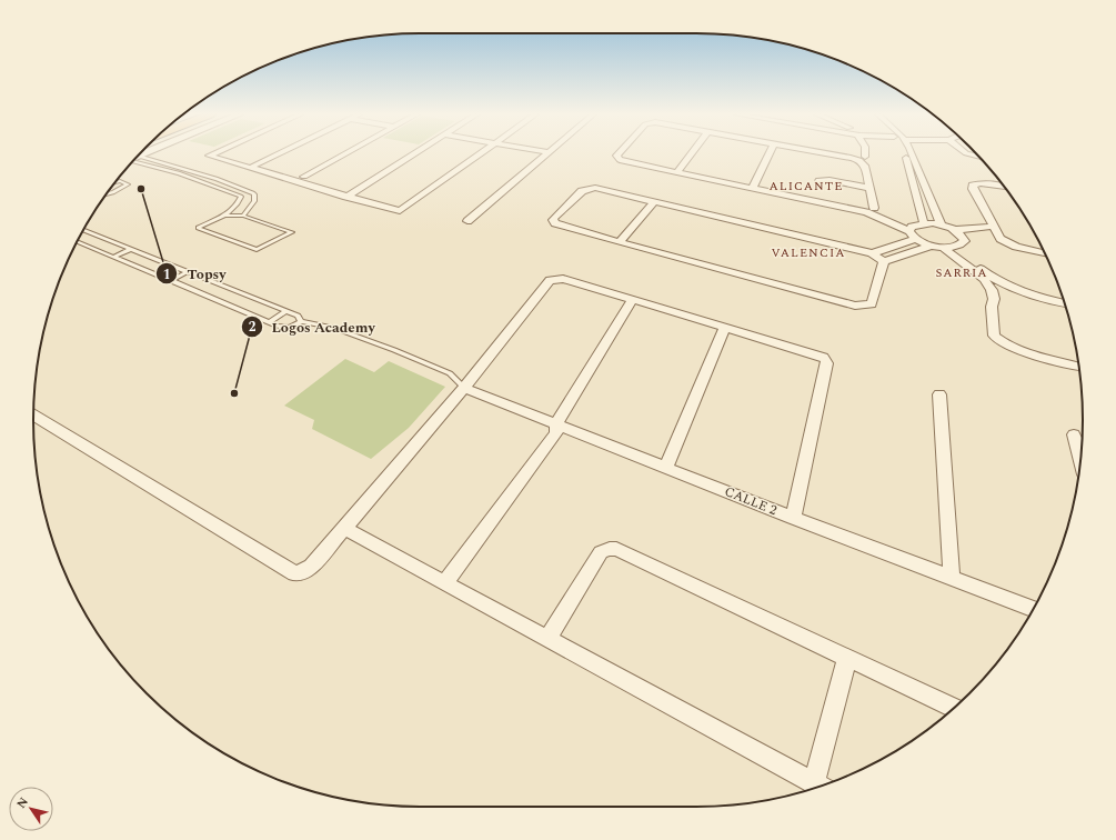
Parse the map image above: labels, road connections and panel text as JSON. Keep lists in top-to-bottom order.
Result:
{
  "streets": {
    "street": ["CALLE 2"]
  },
  "districts": ["ALICANTE", "VALENCIA", "SARRIA"],
  "places": ["Topsy", "Logos Academy"],
  "north": "top left"
}
